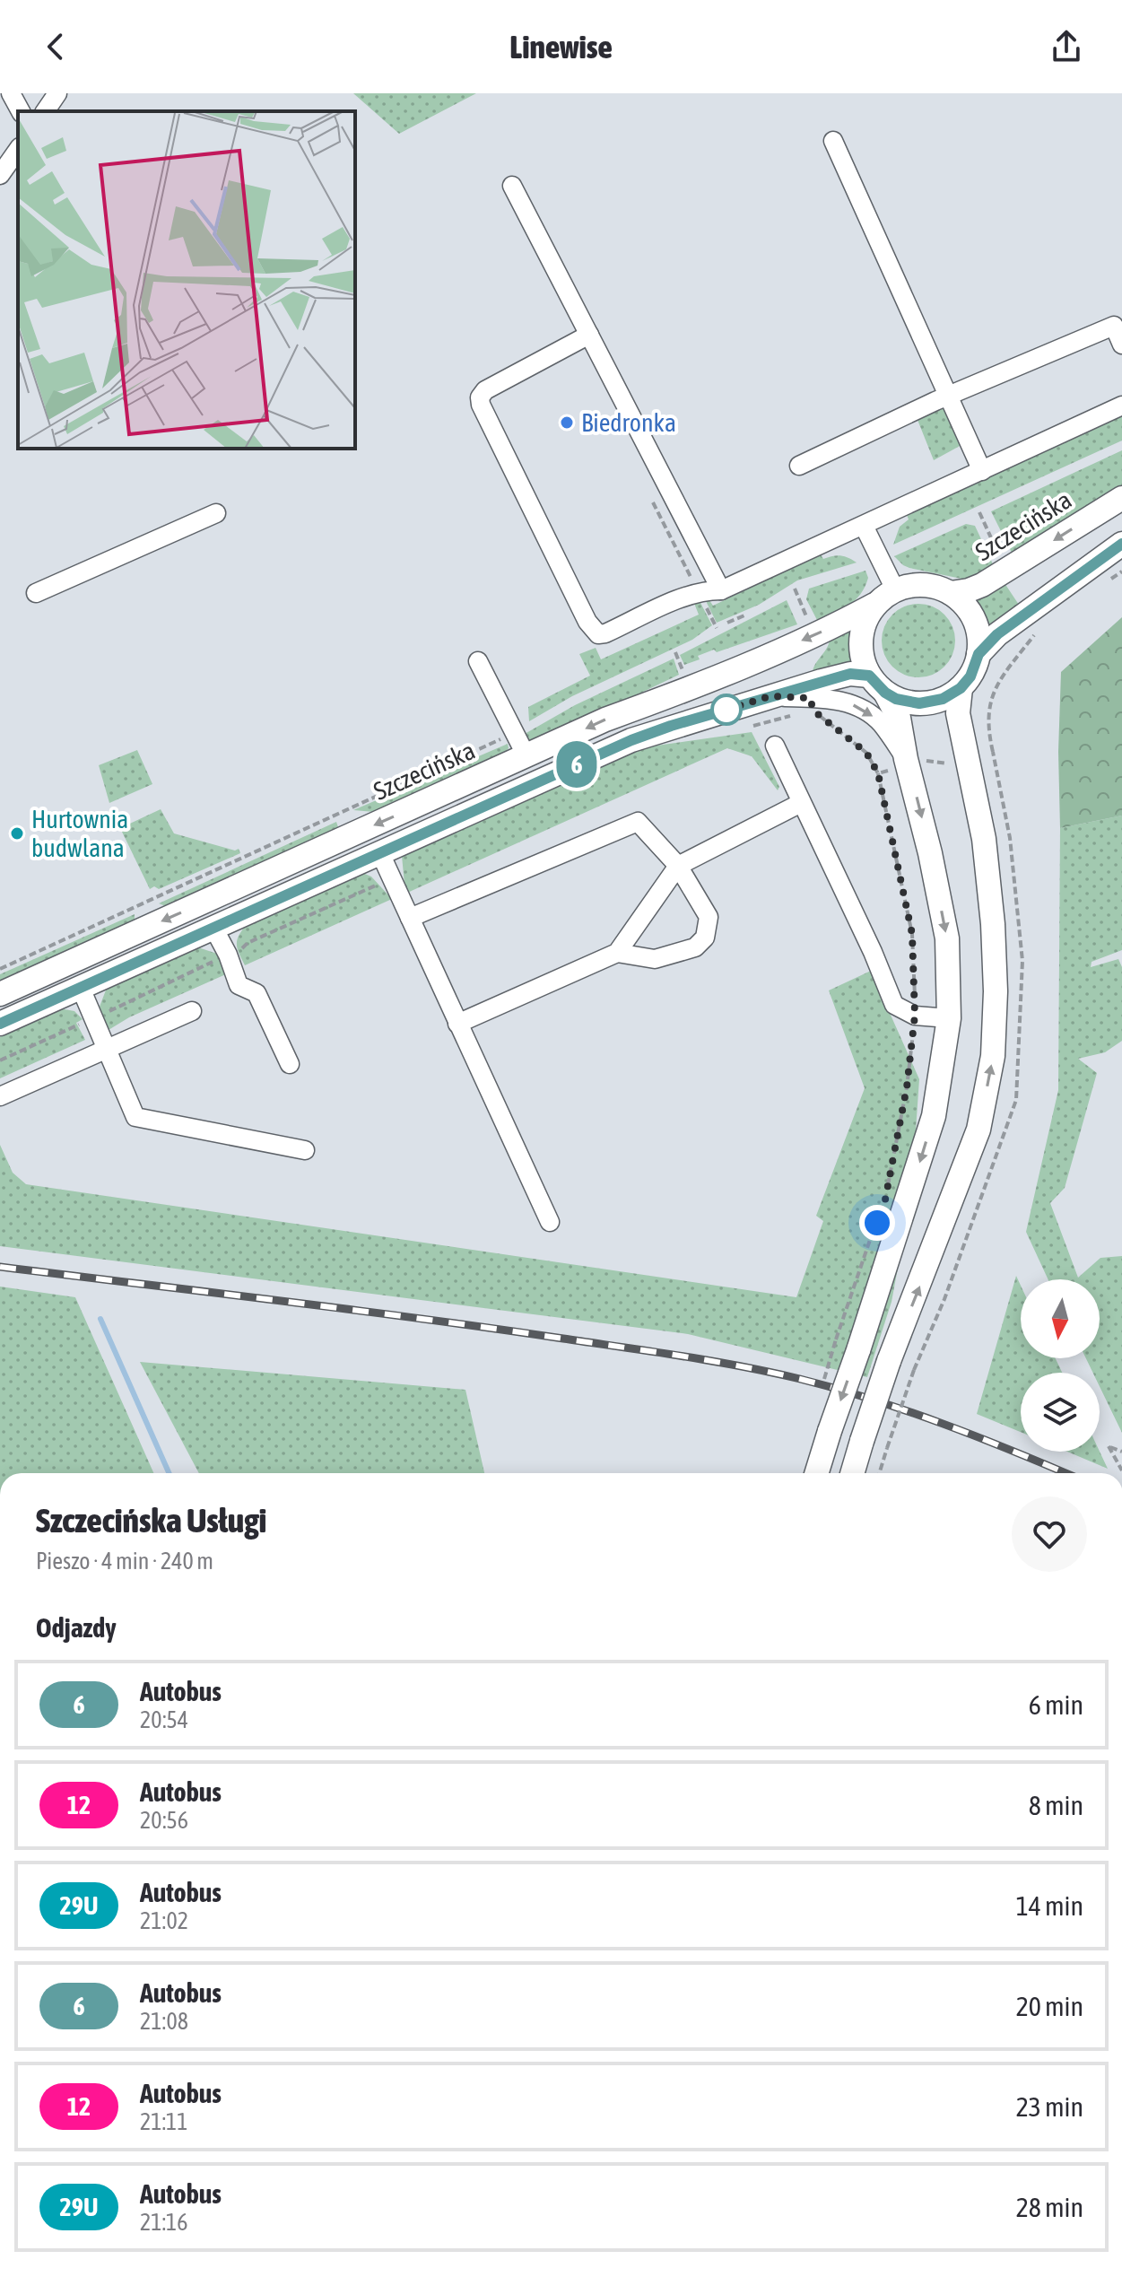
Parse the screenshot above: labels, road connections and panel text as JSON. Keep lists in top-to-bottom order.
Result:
{
  "streets": {
    "main road": ["Szczecińska"]
  },
  "places": ["Biedronka", "Hurtownia budwlana"],
  "lines": ["bus line 6"],
  "north": "bottom",
  "page": {
    "header": "Linewise",
    "on_map": "6",
    "heading": [
      ["Szczecińska Usługi", "Pieszo · 4 min · 240 m"],
      "Odjazdy"
    ],
    "list": [
      {
        "mark": "6",
        "name": "Autobus",
        "note": "20:54",
        "value": "6 min"
      },
      {
        "mark": "12",
        "name": "Autobus",
        "note": "20:56",
        "value": "8 min"
      },
      {
        "mark": "29U",
        "name": "Autobus",
        "note": "21:02",
        "value": "14 min"
      },
      {
        "mark": "6",
        "name": "Autobus",
        "note": "21:08",
        "value": "20 min"
      },
      {
        "mark": "12",
        "name": "Autobus",
        "note": "21:11",
        "value": "23 min"
      },
      {
        "mark": "29U",
        "name": "Autobus",
        "note": "21:16",
        "value": "28 min"
      }
    ]
  }
}
